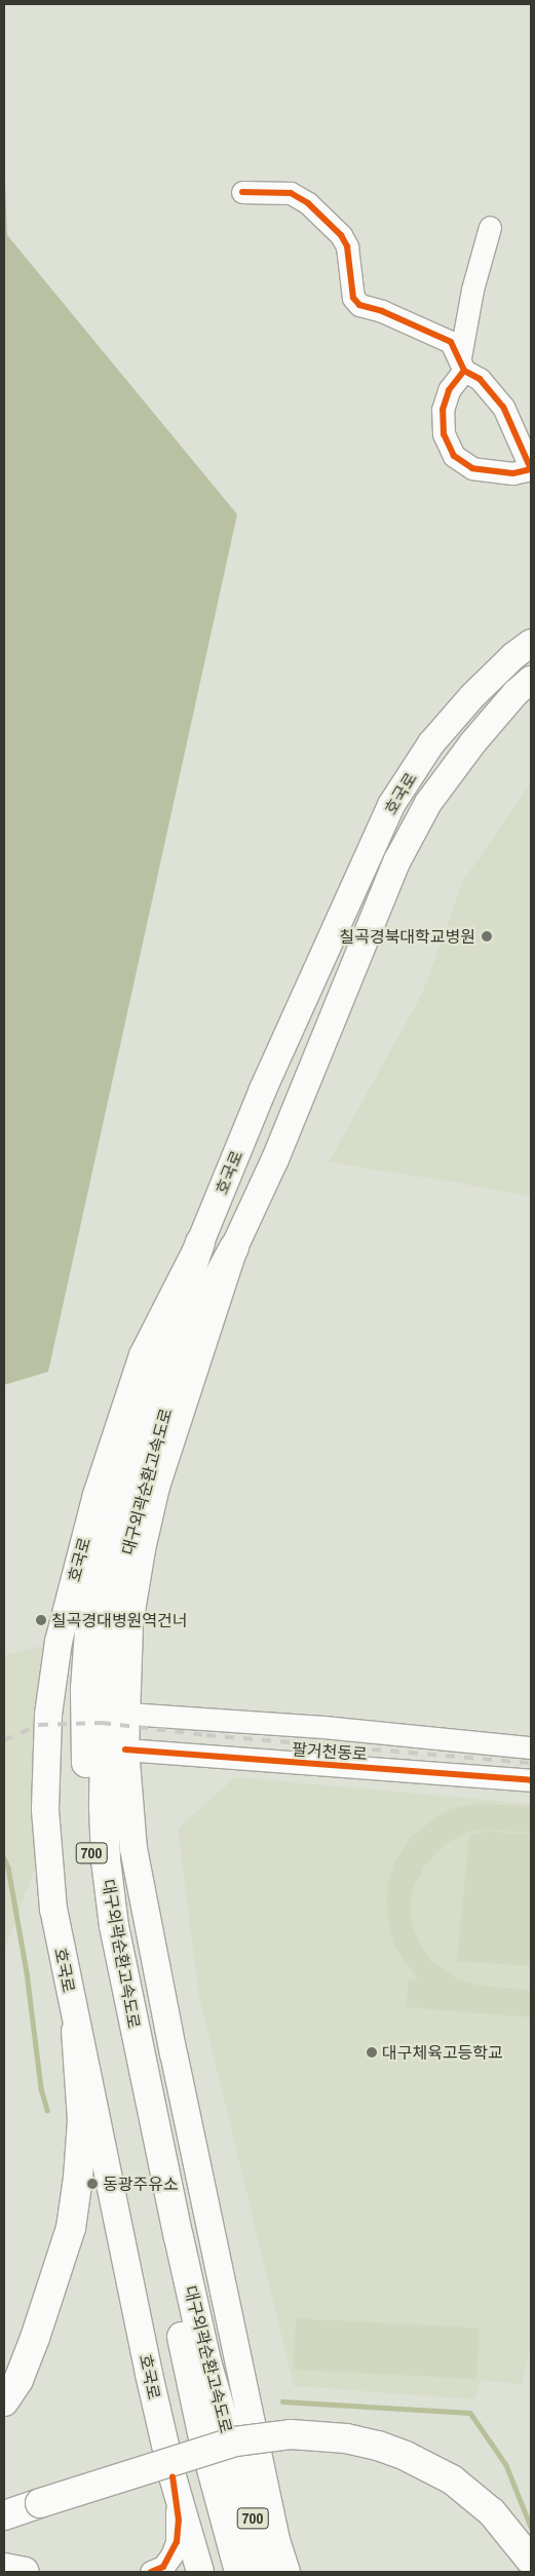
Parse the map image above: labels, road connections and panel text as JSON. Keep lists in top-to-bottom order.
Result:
{
  "streets": {
    "highway": ["대구외곽순환고속도로", "700"],
    "main road": ["호국로"],
    "street": ["팔거천동로"]
  },
  "crossings": [
    ["호국로", "대구외곽순환고속도로"],
    ["호국로", "팔거천동로"]
  ],
  "places": [
    "칠곡경북대학교병원",
    "칠곡경대병원역건너",
    "대구체육고등학교",
    "동광주유소"
  ]
}
